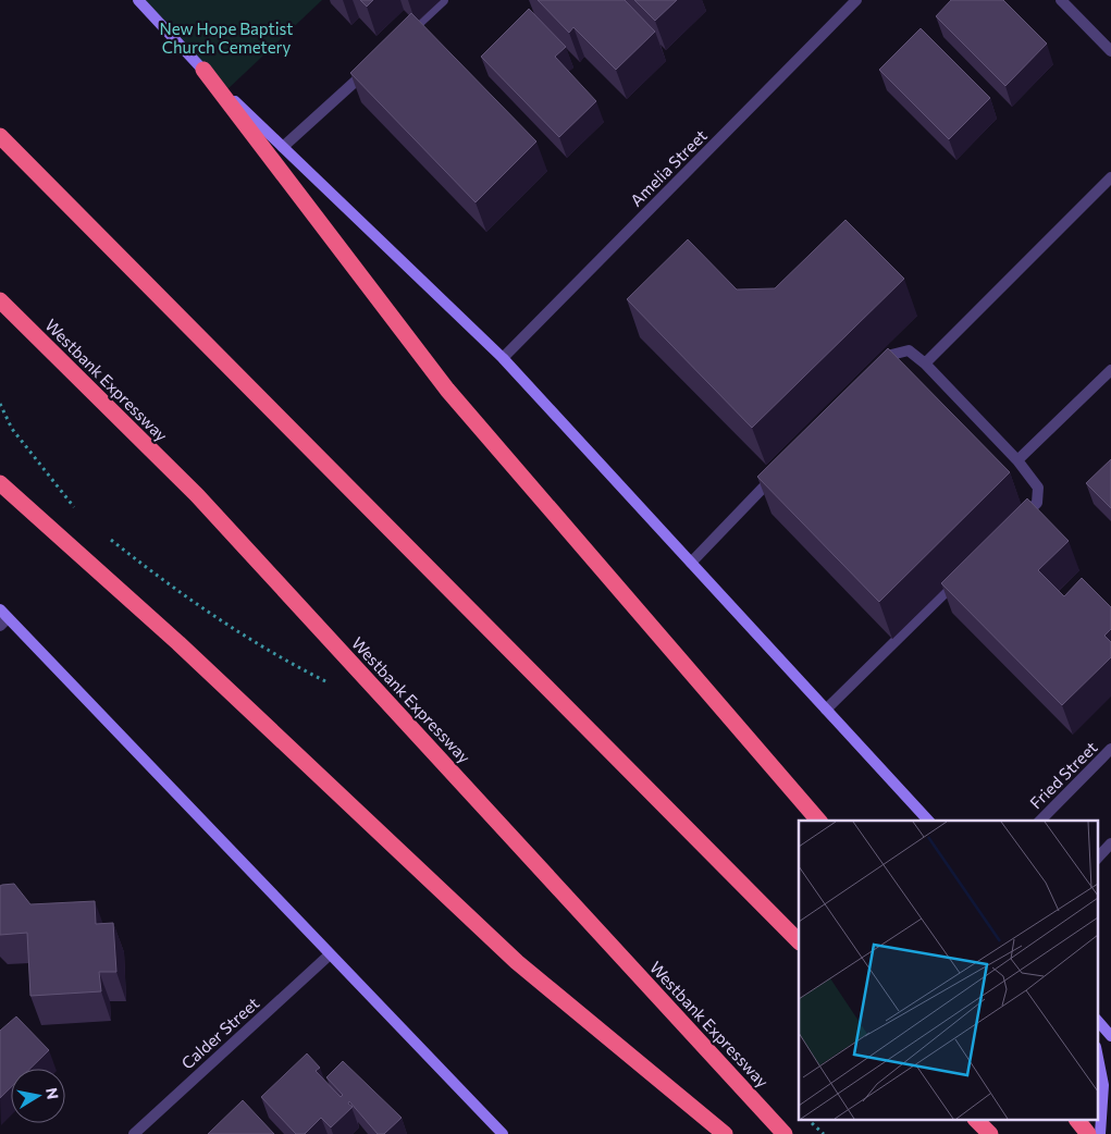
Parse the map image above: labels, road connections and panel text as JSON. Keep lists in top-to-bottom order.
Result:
{
  "streets": {
    "highway": ["Westbank Expressway"],
    "street": ["Amelia Street", "Fried Street", "Calder Street"]
  },
  "parks": ["New Hope Baptist Church Cemetery"],
  "north": "right"
}
